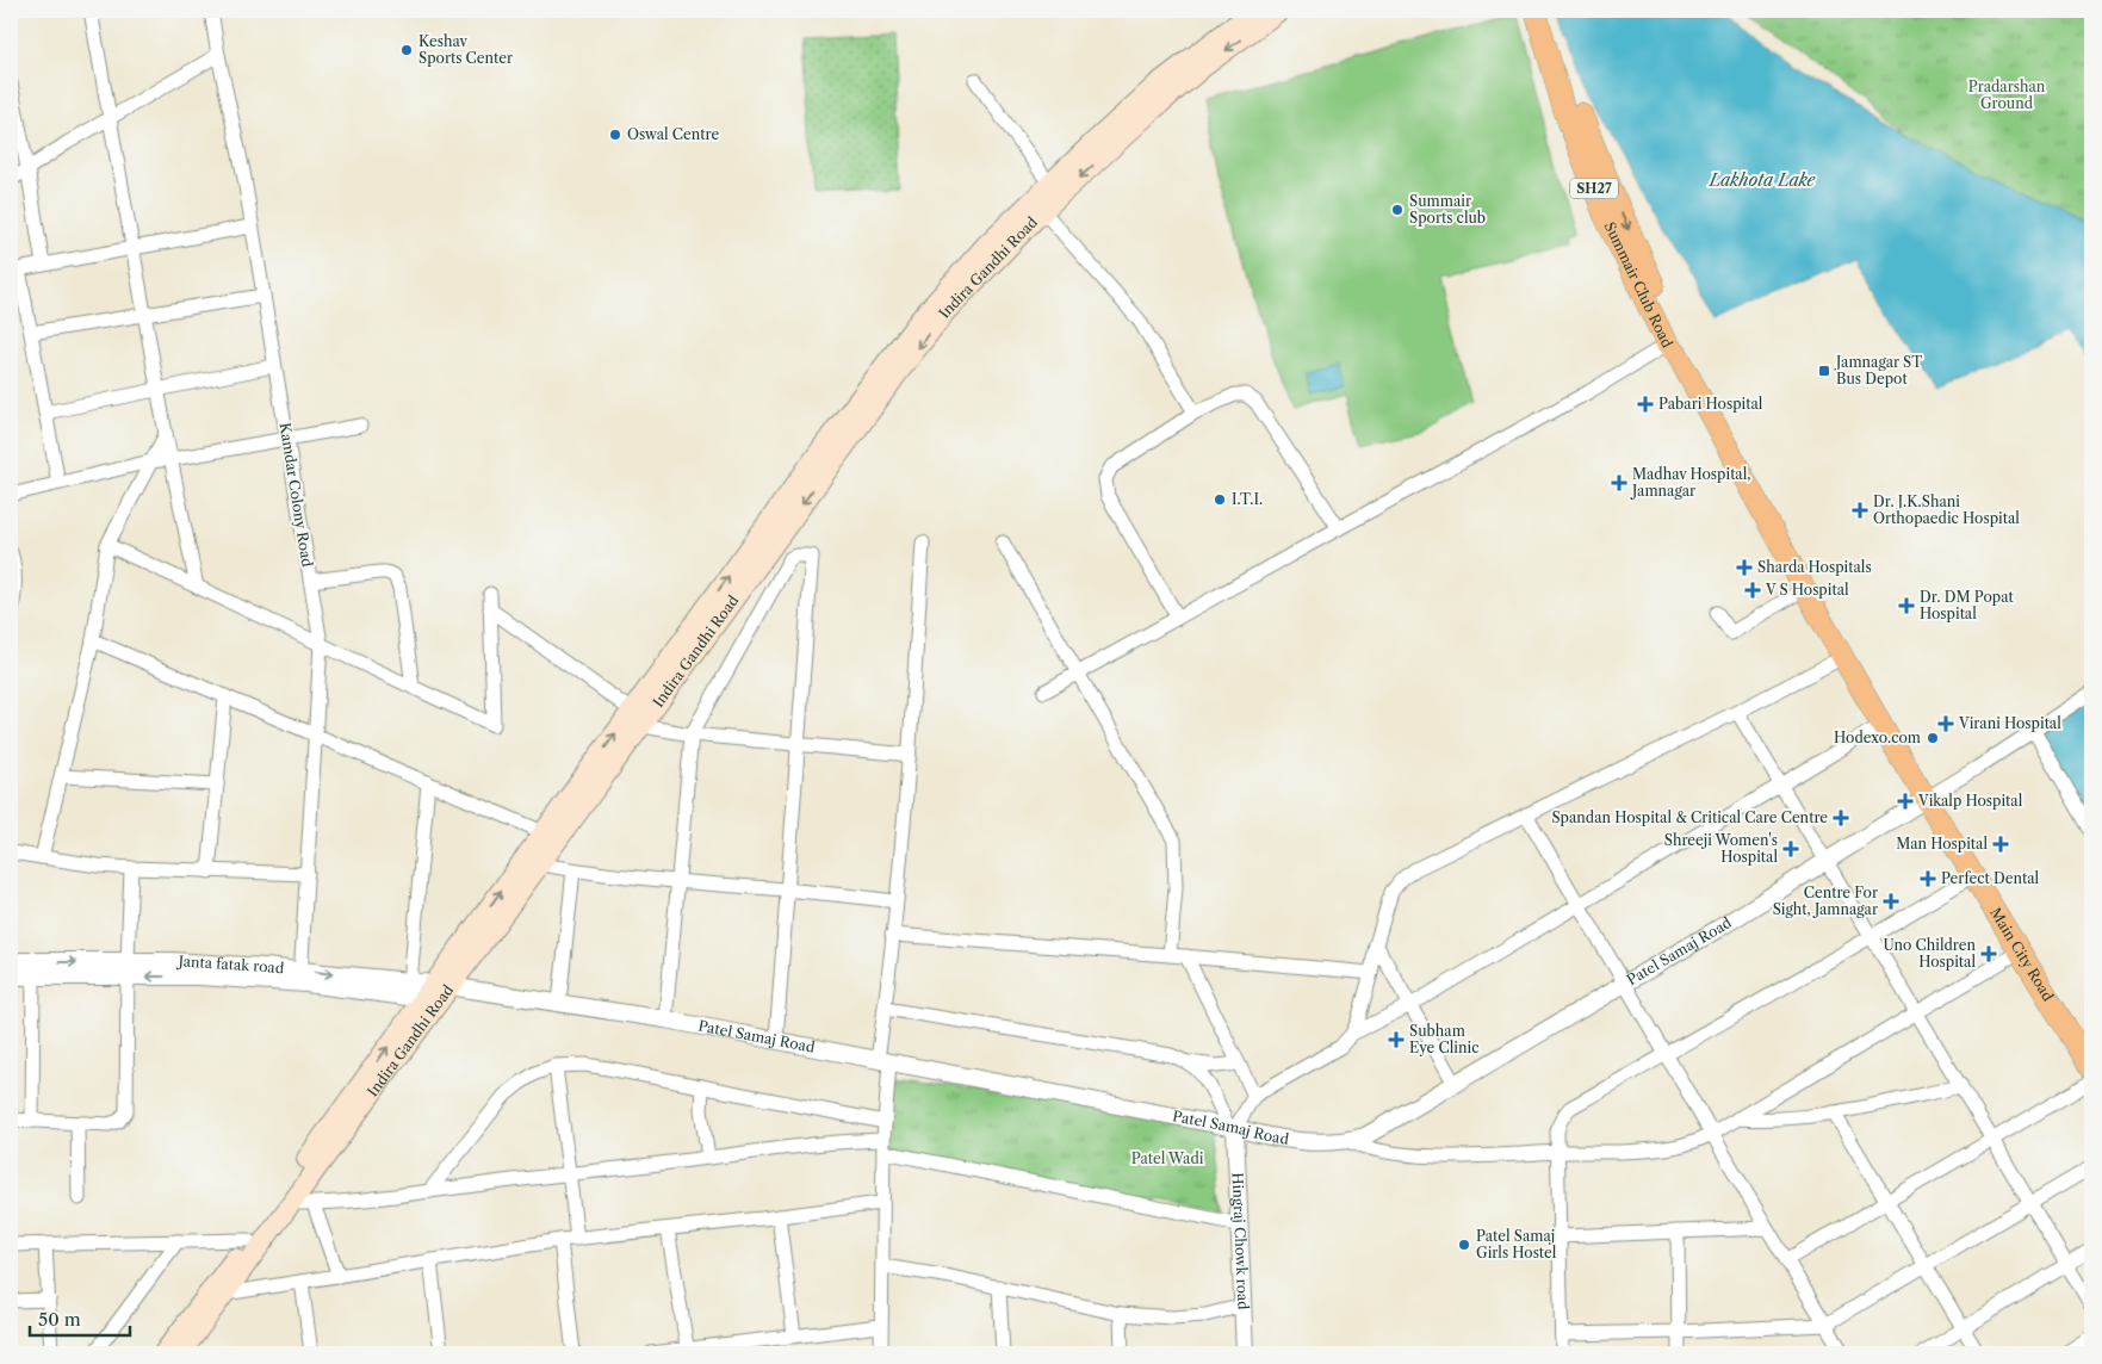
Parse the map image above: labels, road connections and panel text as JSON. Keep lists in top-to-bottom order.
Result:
{
  "streets": {
    "main road": [
      "SH27",
      "Indira Gandhi Road",
      "Summair Club Road",
      "Main City Road"
    ],
    "street": [
      "Kamdar Colony Road",
      "Patel Samaj Road",
      "Janta fatak road",
      "Hingraj Chowk road"
    ]
  },
  "crossings": [
    ["Indira Gandhi Road", "Patel Samaj Road"],
    ["Indira Gandhi Road", "Janta fatak road"],
    ["Summair Club Road", "Main City Road"],
    ["Kamdar Colony Road", "Janta fatak road"],
    ["Patel Samaj Road", "Main City Road"],
    ["Patel Samaj Road", "Janta fatak road"],
    ["Patel Samaj Road", "Hingraj Chowk road"]
  ],
  "water": ["Lakhota Lake"],
  "parks": ["Pradarshan Ground", "Patel Wadi"],
  "places": {
    "other": [
      "Keshav Sports Center",
      "Oswal Centre",
      "Summair Sports club",
      "I.T.I.",
      "Hodexo.com",
      "Patel Samaj Girls Hostel"
    ],
    "transit": ["Jamnagar ST Bus Depot"],
    "health": [
      "Pabari Hospital",
      "Madhav Hospital, Jamnagar",
      "Dr. J.K.Shani Orthopaedic Hospital",
      "Sharda Hospitals",
      "V S Hospital",
      "Dr. DM Popat Hospital",
      "Virani Hospital",
      "Vikalp Hospital",
      "Spandan Hospital & Critical Care Centre",
      "Man Hospital",
      "Shreeji Women's Hospital",
      "Perfect Dental",
      "Centre For Sight, Jamnagar",
      "Uno Children Hospital",
      "Subham Eye Clinic"
    ]
  },
  "scale_bar": "50 m"
}
